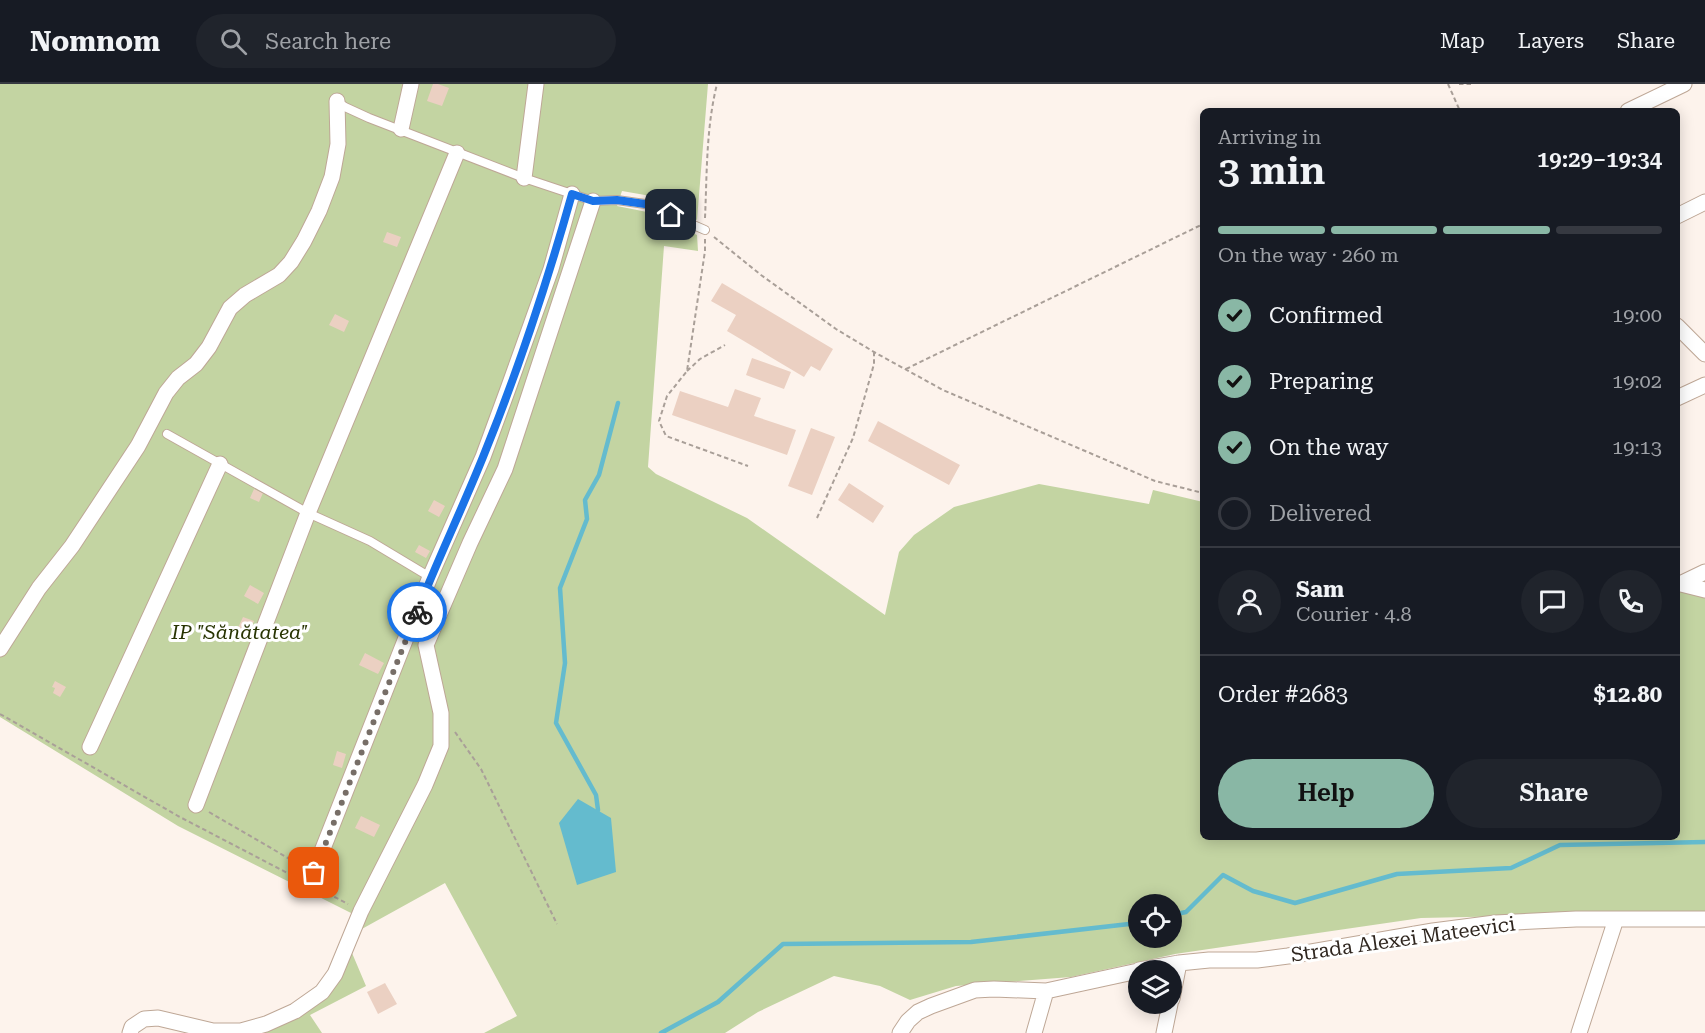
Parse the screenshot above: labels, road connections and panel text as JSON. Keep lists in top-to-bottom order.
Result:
{
  "streets": {
    "street": ["Strada Alexei Mateevici"]
  },
  "parks": ["IP \"Sănătatea\""],
  "page": {
    "header": "Nomnom",
    "search": "Search here",
    "nav": ["Map", "Layers", "Share"],
    "heading": ["3 min", "Arriving in", "19:29–19:34"],
    "panel": [
      "Sam",
      "Courier · 4.8",
      "Order #2683",
      "$12.80"
    ],
    "bar": "On the way · 260 m",
    "list": [
      ["Confirmed", "19:00"],
      ["Preparing", "19:02"],
      ["On the way", "19:13"],
      "Delivered"
    ],
    "buttons": ["Help", "Share"]
  }
}
